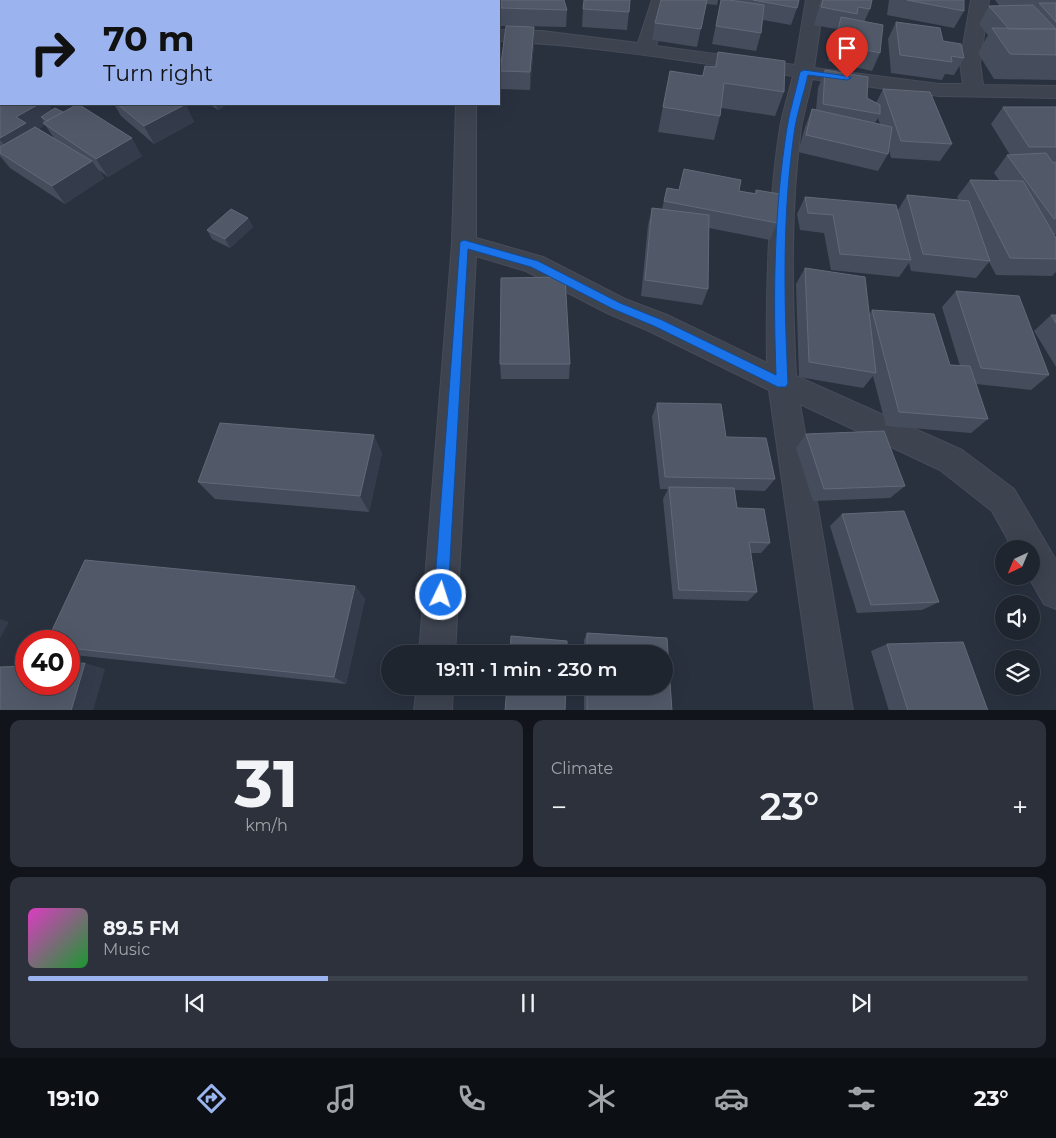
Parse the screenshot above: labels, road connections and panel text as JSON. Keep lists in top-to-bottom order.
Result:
{
  "north": "bottom left",
  "page": {
    "turn": ["70 m", "Turn right"],
    "limit": "40",
    "trip": "19:11 · 1 min · 230 m",
    "tile": [
      ["31", "km/h"],
      "Climate"
    ],
    "heat": ["−", "23°", "+"],
    "song": ["89.5 FM", "Music"],
    "tabs": ["19:10", "23°"]
  }
}
